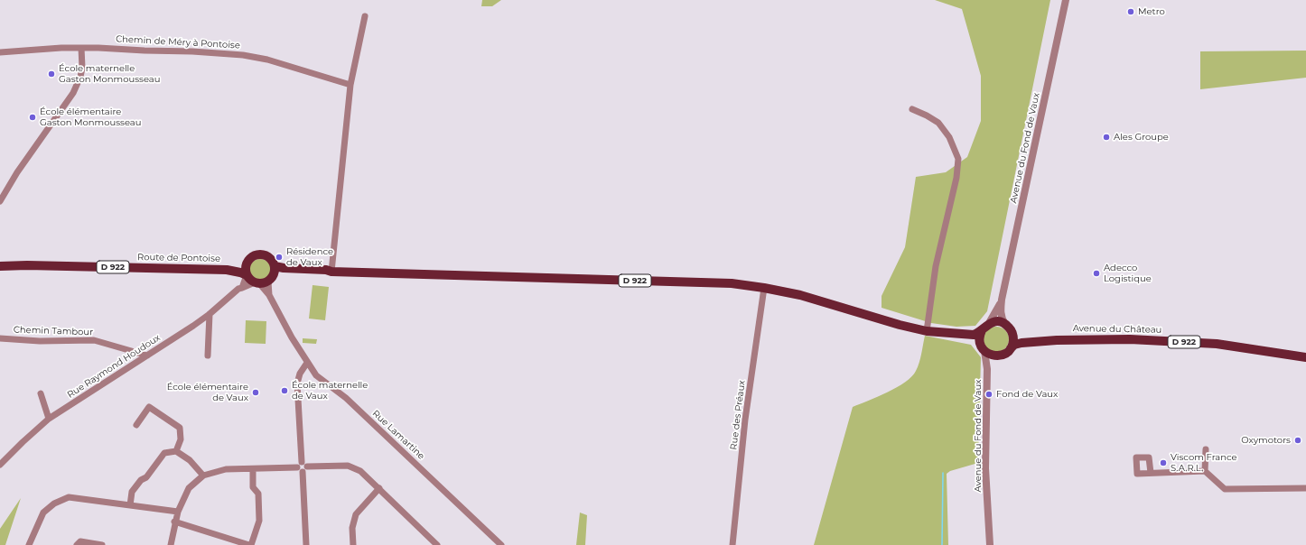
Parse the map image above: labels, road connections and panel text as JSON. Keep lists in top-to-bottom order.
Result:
{
  "streets": {
    "main road": ["Route de Pontoise", "D 922", "Avenue du Château"],
    "street": [
      "Chemin de Méry à Pontoise",
      "Avenue du Fond de Vaux",
      "Chemin Tambour",
      "Rue Raymond Houdoux",
      "Rue des Préaux",
      "Rue Lamartine"
    ]
  },
  "crossings": [
    ["Avenue du Fond de Vaux", "D 922"],
    ["Avenue du Fond de Vaux", "Avenue du Château"],
    ["Route de Pontoise", "D 922"],
    ["Route de Pontoise", "Rue Raymond Houdoux"],
    ["Route de Pontoise", "Rue Lamartine"],
    ["D 922", "Avenue du Château"],
    ["D 922", "Rue Raymond Houdoux"],
    ["D 922", "Rue des Préaux"],
    ["D 922", "Rue Lamartine"],
    ["Chemin Tambour", "Rue Raymond Houdoux"],
    ["Rue Raymond Houdoux", "Rue Lamartine"]
  ],
  "places": [
    "Metro",
    "École maternelle Gaston Monmousseau",
    "École élémentaire Gaston Monmousseau",
    "Ales Groupe",
    "Résidence de Vaux",
    "Adecco Logistique",
    "École maternelle de Vaux",
    "École élémentaire de Vaux",
    "Fond de Vaux",
    "Oxymotors",
    "Viscom France S.A.R.L."
  ]
}
